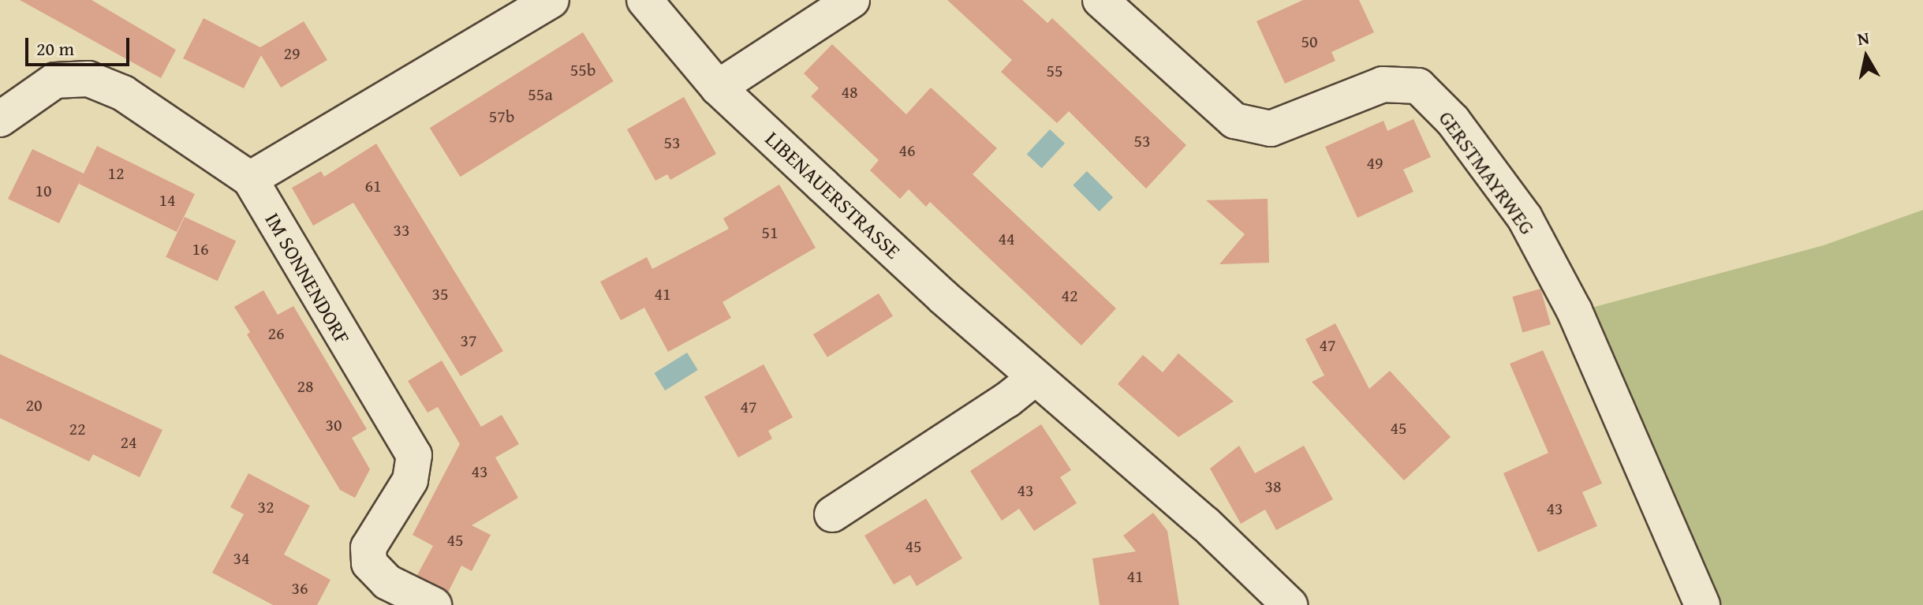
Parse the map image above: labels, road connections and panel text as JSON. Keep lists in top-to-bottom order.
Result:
{
  "streets": {
    "street": ["GERSTMAYRWEG", "LIBENAUERSTRASSE", "IM SONNENDORF"]
  },
  "house_numbers": [
    "50",
    "29",
    "55b",
    "55",
    "48",
    "55a",
    "57b",
    "53",
    "53",
    "46",
    "49",
    "12",
    "61",
    "10",
    "14",
    "33",
    "51",
    "44",
    "16",
    "35",
    "41",
    "42",
    "26",
    "37",
    "47",
    "28",
    "20",
    "47",
    "30",
    "45",
    "22",
    "24",
    "43",
    "38",
    "43",
    "32",
    "43",
    "45",
    "45",
    "34",
    "41",
    "36"
  ],
  "scale_bar": "20 m",
  "north": "top"
}
